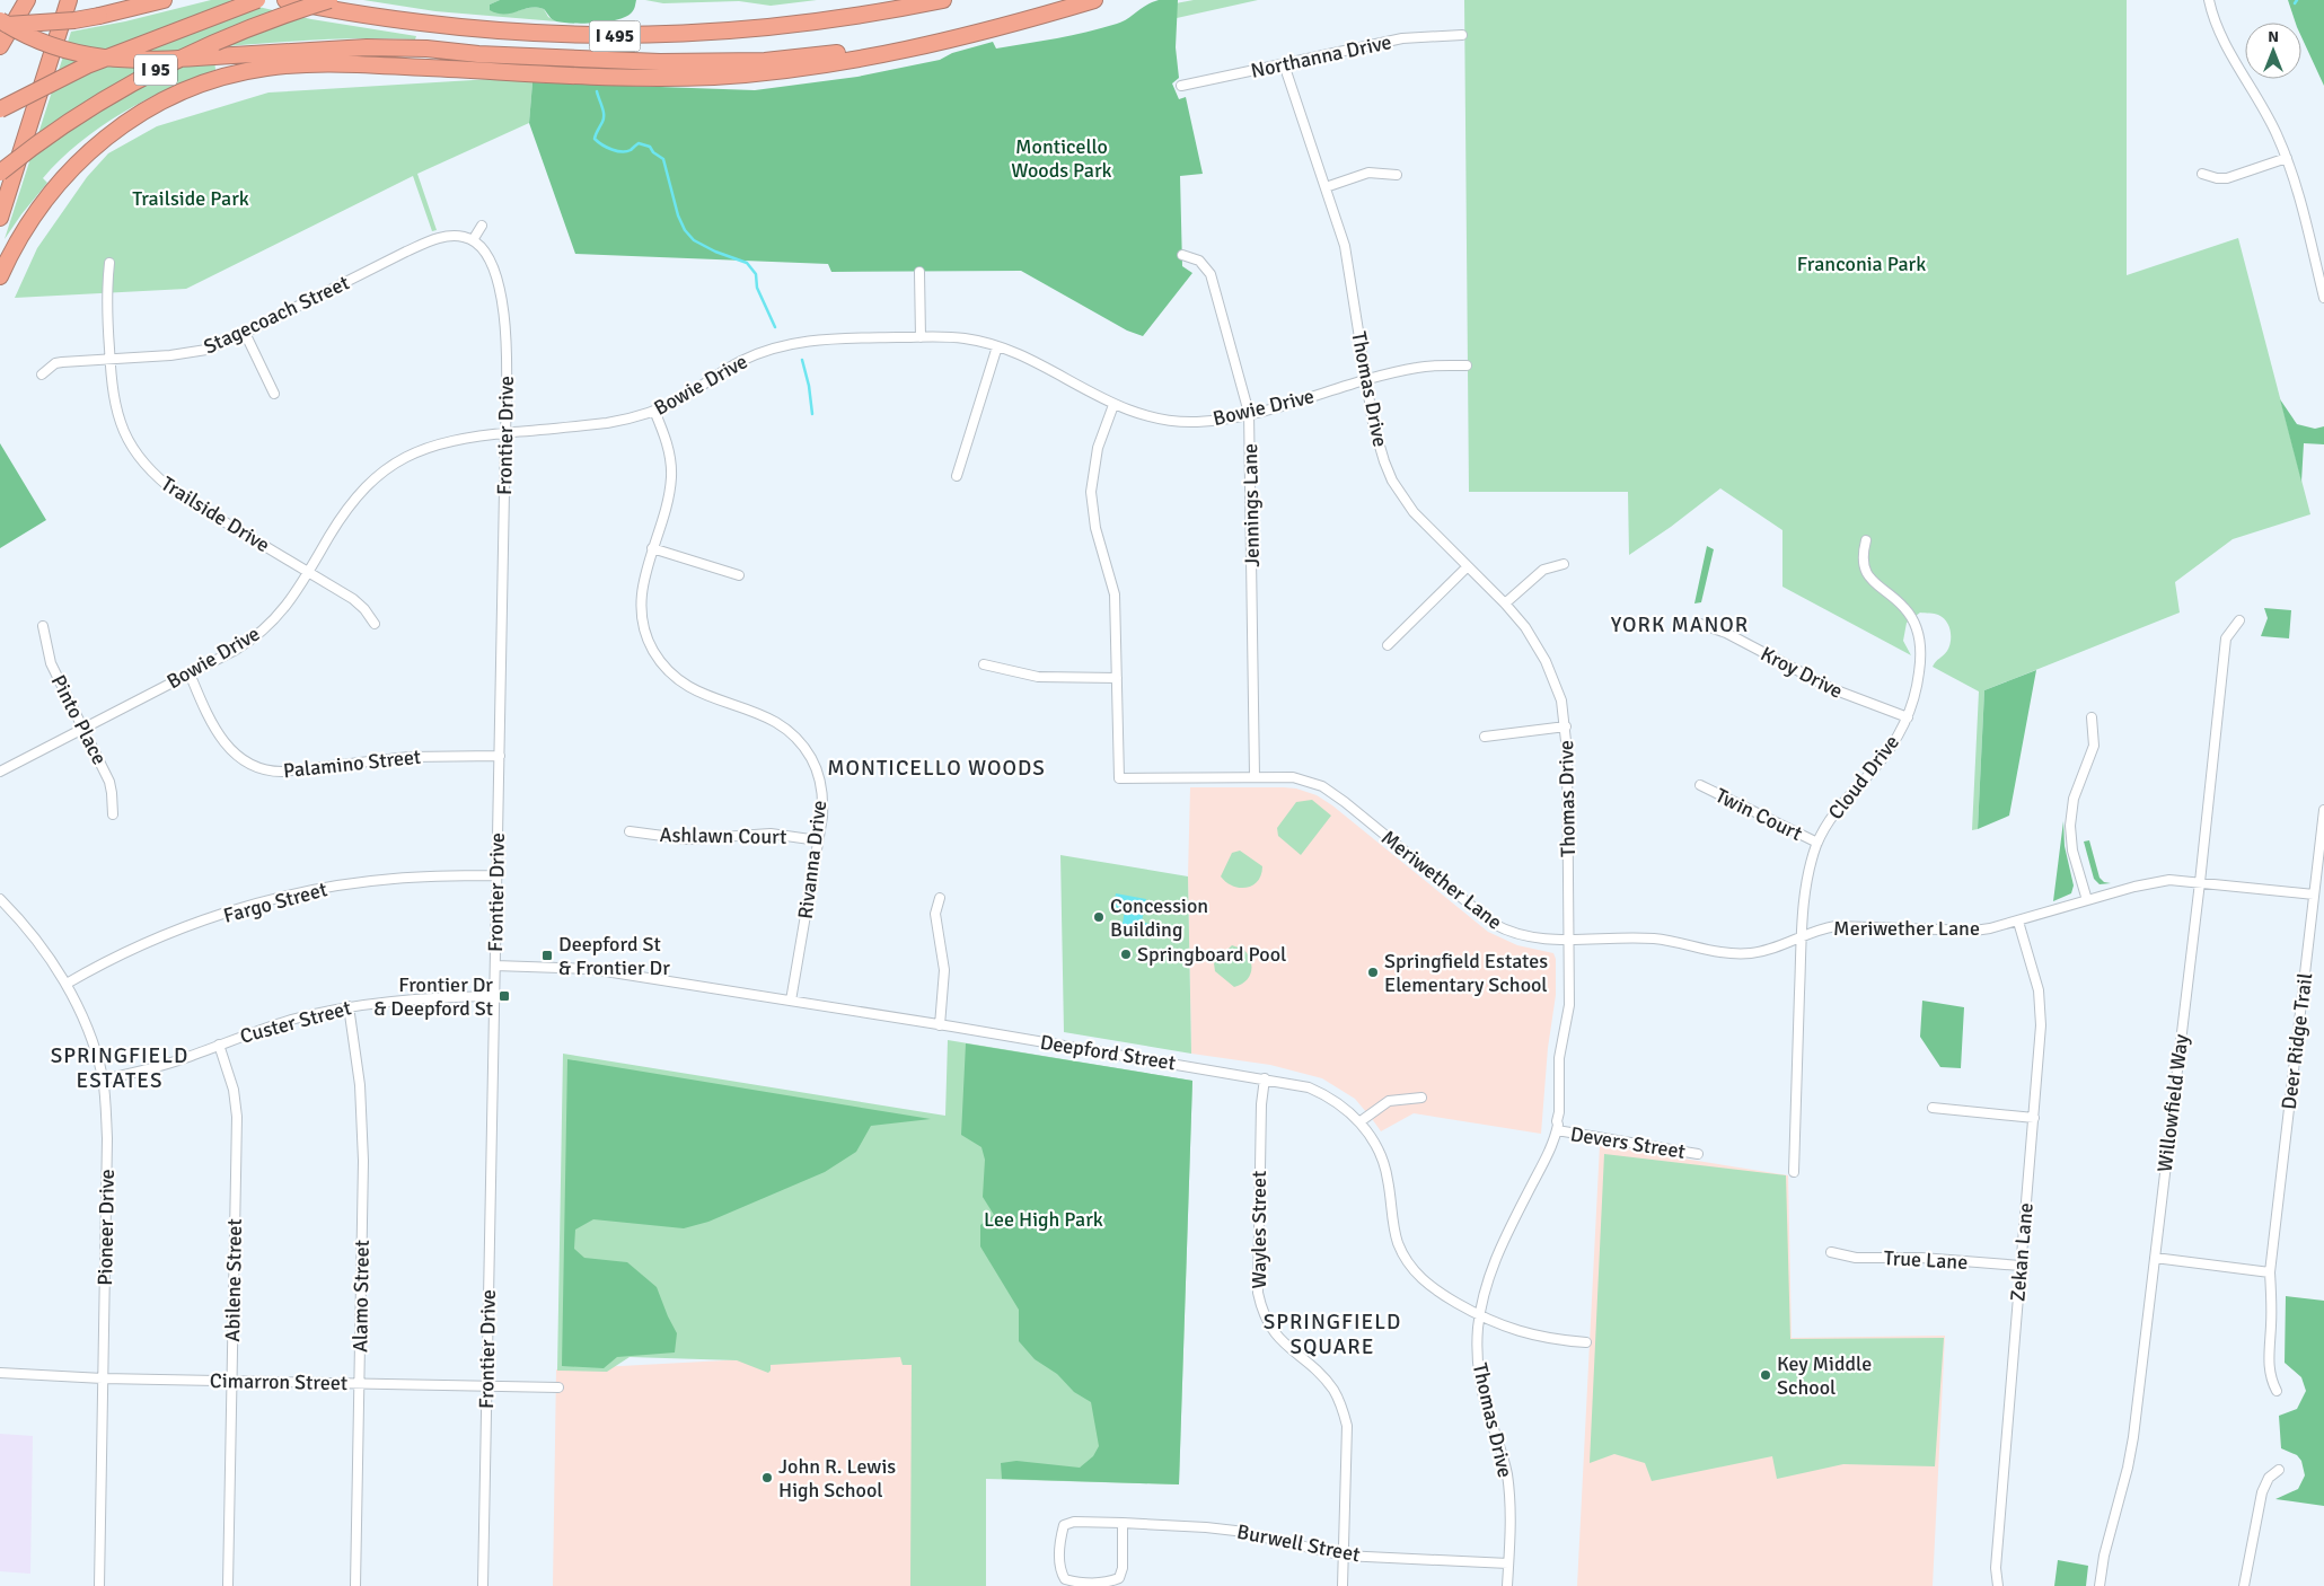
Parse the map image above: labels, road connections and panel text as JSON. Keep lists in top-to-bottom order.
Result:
{
  "streets": {
    "highway": ["I 495", "I 95"],
    "street": [
      "Northanna Drive",
      "Stagecoach Street",
      "Bowie Drive",
      "Thomas Drive",
      "Frontier Drive",
      "Jennings Lane",
      "Trailside Drive",
      "Kroy Drive",
      "Pinto Place",
      "Palamino Street",
      "Cloud Drive",
      "Twin Court",
      "Ashlawn Court",
      "Rivanna Drive",
      "Meriwether Lane",
      "Fargo Street",
      "Custer Street",
      "Deer Ridge Trail",
      "Deepford Street",
      "Willowfield Way",
      "Devers Street",
      "Pioneer Drive",
      "Wayles Street",
      "Zekan Lane",
      "True Lane",
      "Abilene Street",
      "Alamo Street",
      "Cimarron Street",
      "Burwell Street"
    ]
  },
  "crossings": [
    ["Northanna Drive", "Thomas Drive"],
    ["Stagecoach Street", "Frontier Drive"],
    ["Stagecoach Street", "Trailside Drive"],
    ["Bowie Drive", "Thomas Drive"],
    ["Bowie Drive", "Frontier Drive"],
    ["Bowie Drive", "Jennings Lane"],
    ["Bowie Drive", "Trailside Drive"],
    ["Bowie Drive", "Pinto Place"],
    ["Bowie Drive", "Palamino Street"],
    ["Bowie Drive", "Rivanna Drive"],
    ["Bowie Drive", "Meriwether Lane"],
    ["Thomas Drive", "Meriwether Lane"],
    ["Thomas Drive", "Deepford Street"],
    ["Thomas Drive", "Devers Street"],
    ["Thomas Drive", "Burwell Street"],
    ["Frontier Drive", "Palamino Street"],
    ["Frontier Drive", "Fargo Street"],
    ["Frontier Drive", "Custer Street"],
    ["Frontier Drive", "Deepford Street"],
    ["Frontier Drive", "Cimarron Street"],
    ["Jennings Lane", "Meriwether Lane"],
    ["Kroy Drive", "Cloud Drive"],
    ["Cloud Drive", "Twin Court"],
    ["Cloud Drive", "Meriwether Lane"],
    ["Ashlawn Court", "Rivanna Drive"],
    ["Rivanna Drive", "Deepford Street"],
    ["Meriwether Lane", "Deer Ridge Trail"],
    ["Meriwether Lane", "Willowfield Way"],
    ["Meriwether Lane", "Zekan Lane"],
    ["Fargo Street", "Pioneer Drive"],
    ["Custer Street", "Pioneer Drive"],
    ["Custer Street", "Abilene Street"],
    ["Custer Street", "Alamo Street"],
    ["Deepford Street", "Wayles Street"],
    ["Pioneer Drive", "Cimarron Street"],
    ["Wayles Street", "Burwell Street"],
    ["Zekan Lane", "True Lane"],
    ["Abilene Street", "Cimarron Street"],
    ["Alamo Street", "Cimarron Street"]
  ],
  "districts": [
    "YORK MANOR",
    "MONTICELLO WOODS",
    "SPRINGFIELD ESTATES",
    "SPRINGFIELD SQUARE"
  ],
  "parks": [
    "Monticello Woods Park",
    "Trailside Park",
    "Franconia Park",
    "Lee High Park"
  ],
  "places": {
    "other": [
      "Concession Building",
      "Springboard Pool",
      "Springfield Estates Elementary School",
      "Key Middle School",
      "John R. Lewis High School"
    ],
    "transit": ["Deepford St & Frontier Dr", "Frontier Dr & Deepford St"]
  },
  "north": "top"
}
